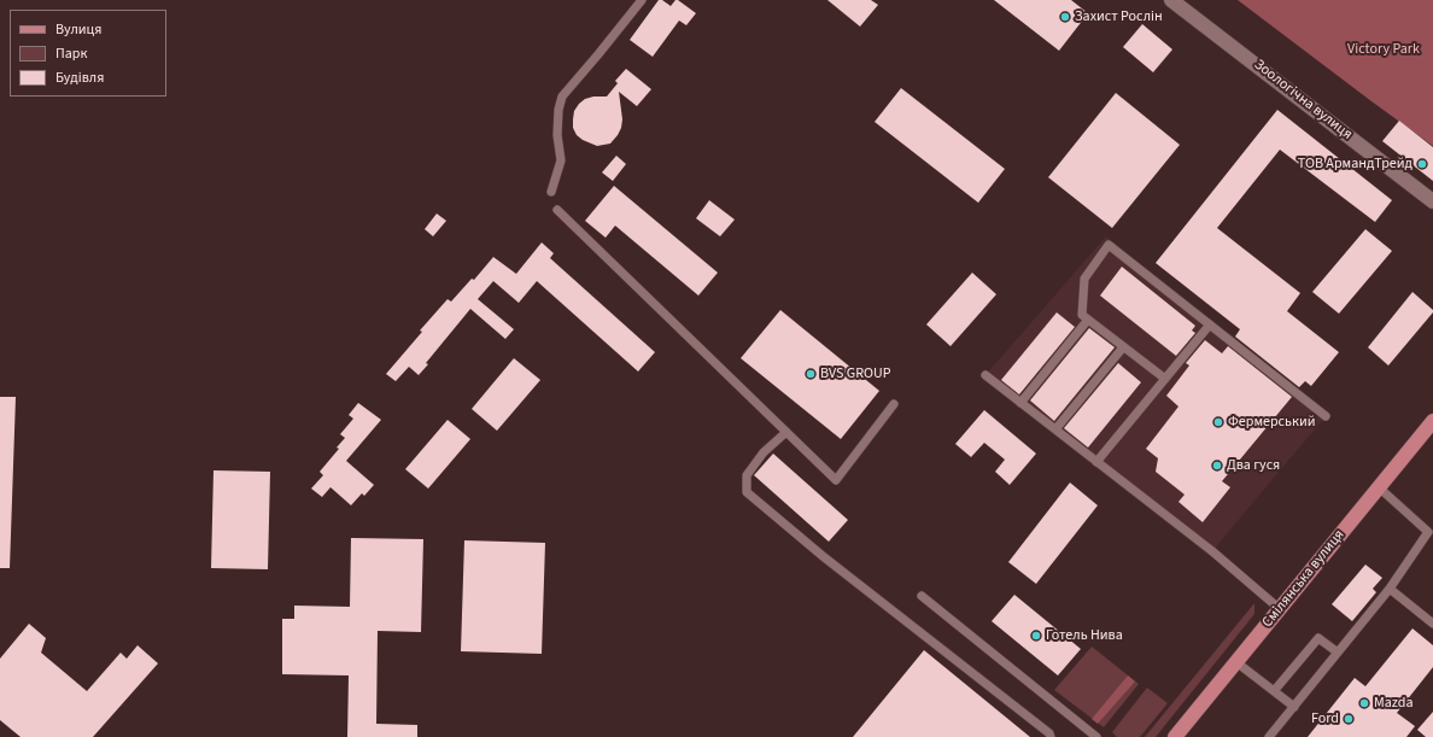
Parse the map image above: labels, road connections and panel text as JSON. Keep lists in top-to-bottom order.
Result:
{
  "streets": {
    "main road": ["Смілянська вулиця"],
    "street": ["Зоологічна вулиця"]
  },
  "parks": ["Victory Park"],
  "places": [
    "Захист Рослін",
    "ТОВ АрмандТрейд",
    "BVS GROUP",
    "Фермерський",
    "Два гуся",
    "Готель Нива",
    "Mazda",
    "Ford"
  ],
  "legend": ["Вулиця", "Парк", "Будівля"]
}
